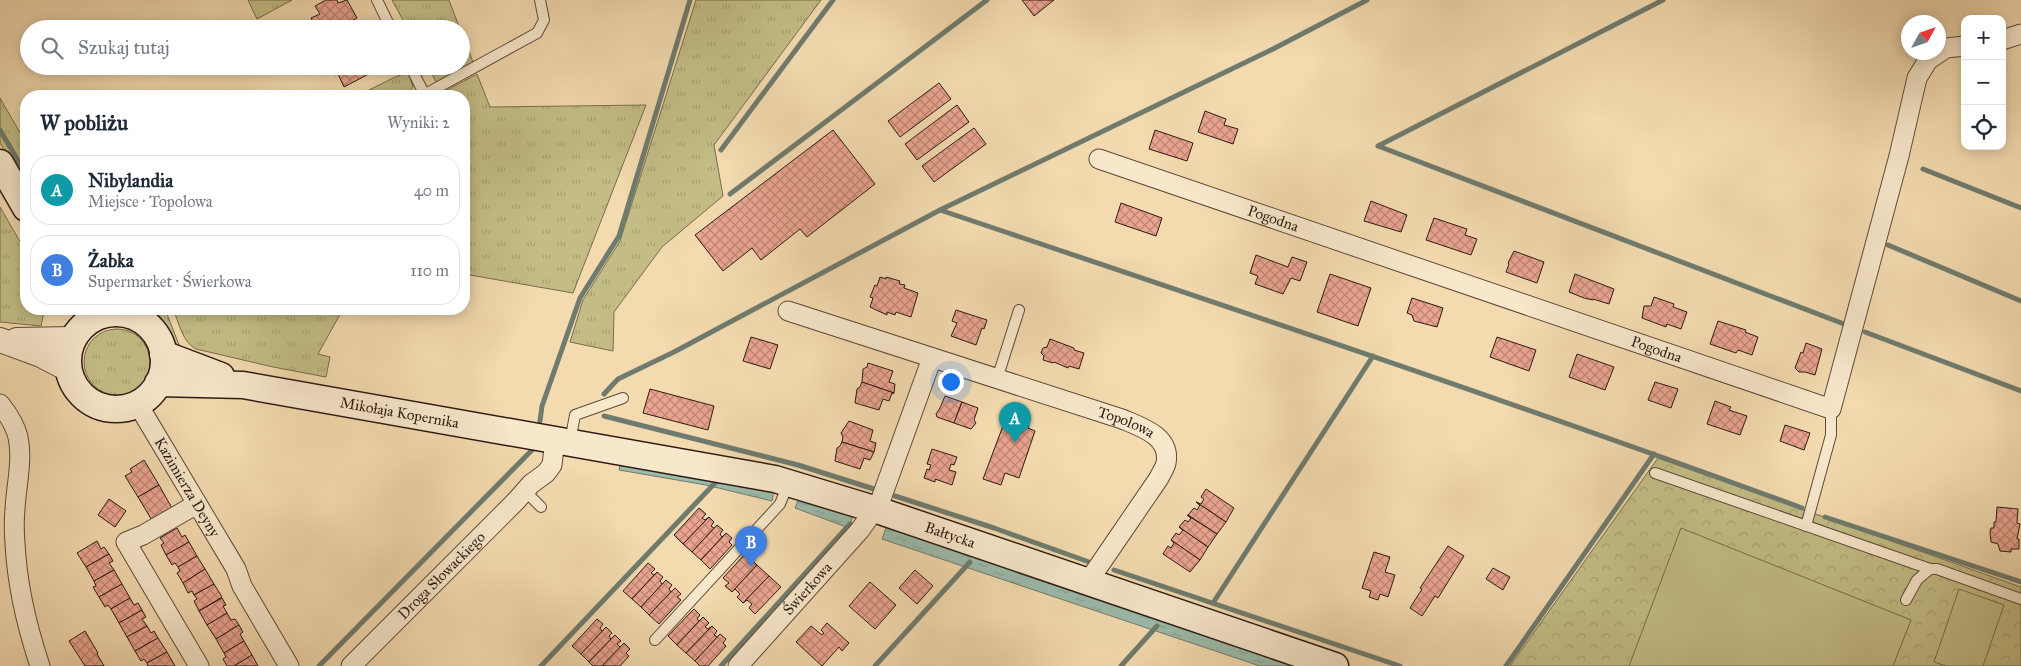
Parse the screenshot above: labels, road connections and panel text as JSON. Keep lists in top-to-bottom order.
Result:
{
  "streets": {
    "main road": ["Mikołaja Kopernika", "Bałtycka"],
    "street": [
      "Pogodna",
      "Topolowa",
      "Kazimierza Deyny",
      "Droga Słowackiego",
      "Świerkowa"
    ]
  },
  "crossings": [
    ["Mikołaja Kopernika", "Bałtycka"],
    ["Mikołaja Kopernika", "Droga Słowackiego"],
    ["Topolowa", "Bałtycka"],
    ["Bałtycka", "Droga Słowackiego"],
    ["Bałtycka", "Świerkowa"]
  ],
  "north": "top right",
  "page": {
    "map_buttons": ["+", "−"],
    "search": "Szukaj tutaj",
    "heading": ["W pobliżu", "Wyniki: 2"],
    "list": [
      {
        "mark": "A",
        "name": "Nibylandia",
        "note": "Miejsce · Topolowa",
        "value": "40 m"
      },
      {
        "mark": "B",
        "name": "Żabka",
        "note": "Supermarket · Świerkowa",
        "value": "110 m"
      }
    ],
    "pins": ["A", "B"]
  }
}
